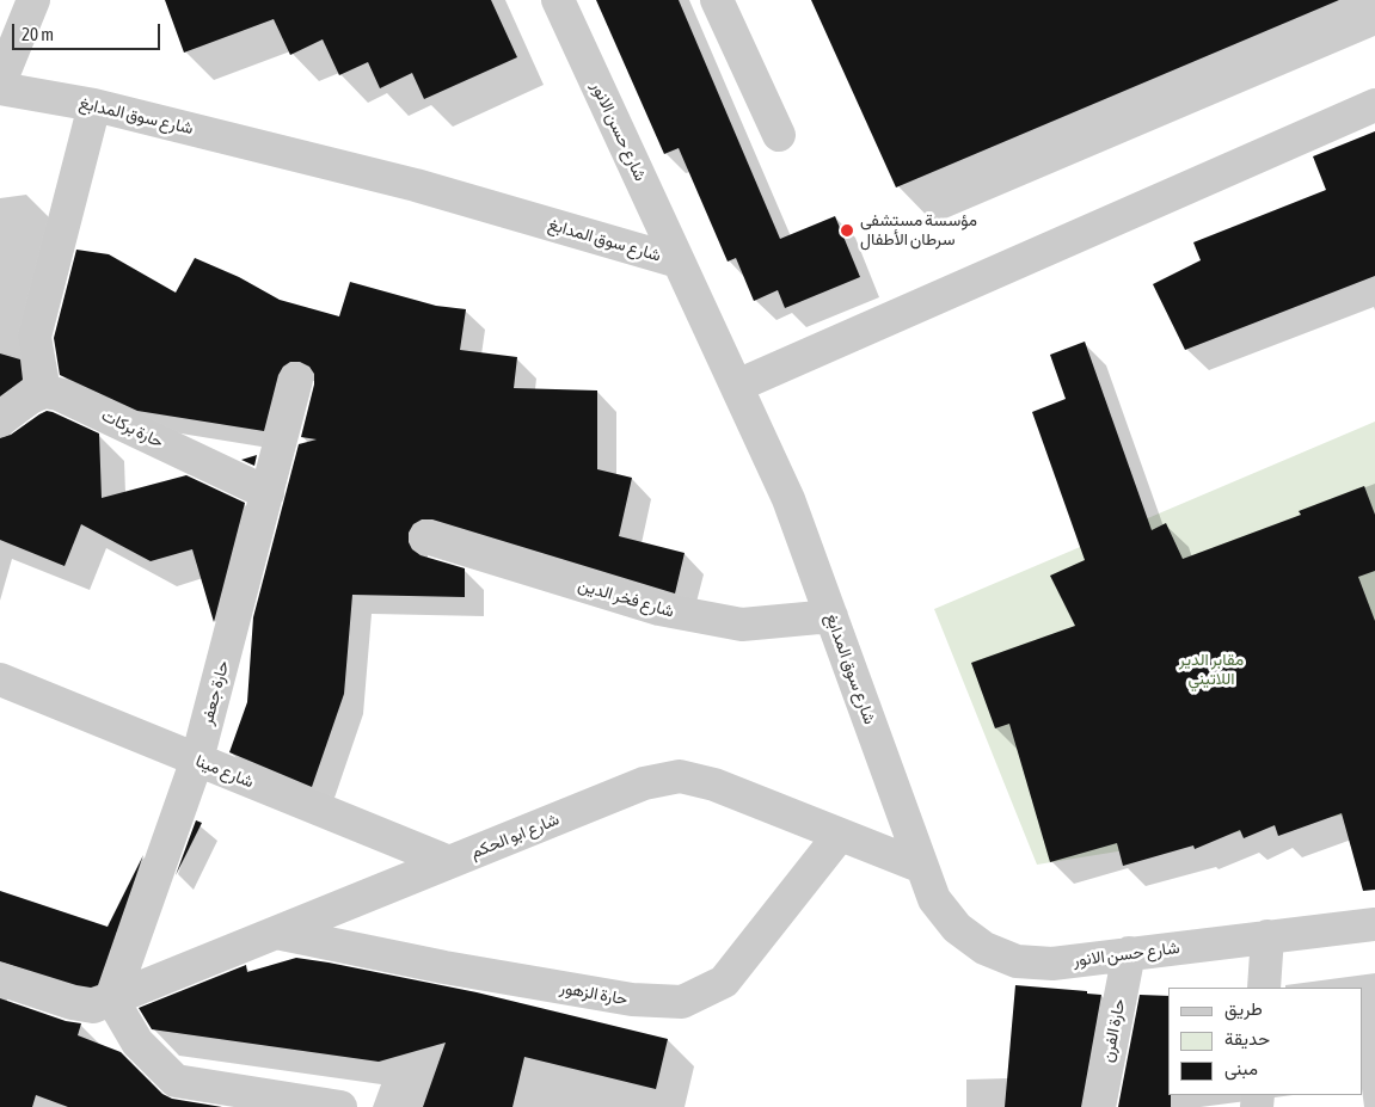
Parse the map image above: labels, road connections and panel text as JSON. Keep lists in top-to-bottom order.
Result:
{
  "streets": {
    "street": [
      "شارع سوق المدابغ",
      "شارع حسن الانور",
      "حارة بركات",
      "شارع فخر الدين",
      "حارة جعفر",
      "شارع مينا",
      "شارع ابو الحكم",
      "حارة الزهور",
      "حارة الفرن"
    ]
  },
  "crossings": [
    ["شارع سوق المدابغ", "شارع حسن الانور"],
    ["شارع سوق المدابغ", "شارع فخر الدين"],
    ["شارع سوق المدابغ", "شارع ابو الحكم"],
    ["شارع حسن الانور", "شارع ابو الحكم"],
    ["شارع حسن الانور", "حارة الفرن"],
    ["حارة بركات", "حارة جعفر"],
    ["حارة جعفر", "شارع مينا"],
    ["حارة جعفر", "شارع ابو الحكم"],
    ["شارع مينا", "شارع ابو الحكم"],
    ["شارع ابو الحكم", "حارة الزهور"]
  ],
  "parks": ["مقابر الدير اللاتيني"],
  "places": ["مؤسسة مستشفى سرطان الأطفال"],
  "legend": ["طريق", "حديقة", "مبنى"],
  "scale_bar": "20 m"
}
